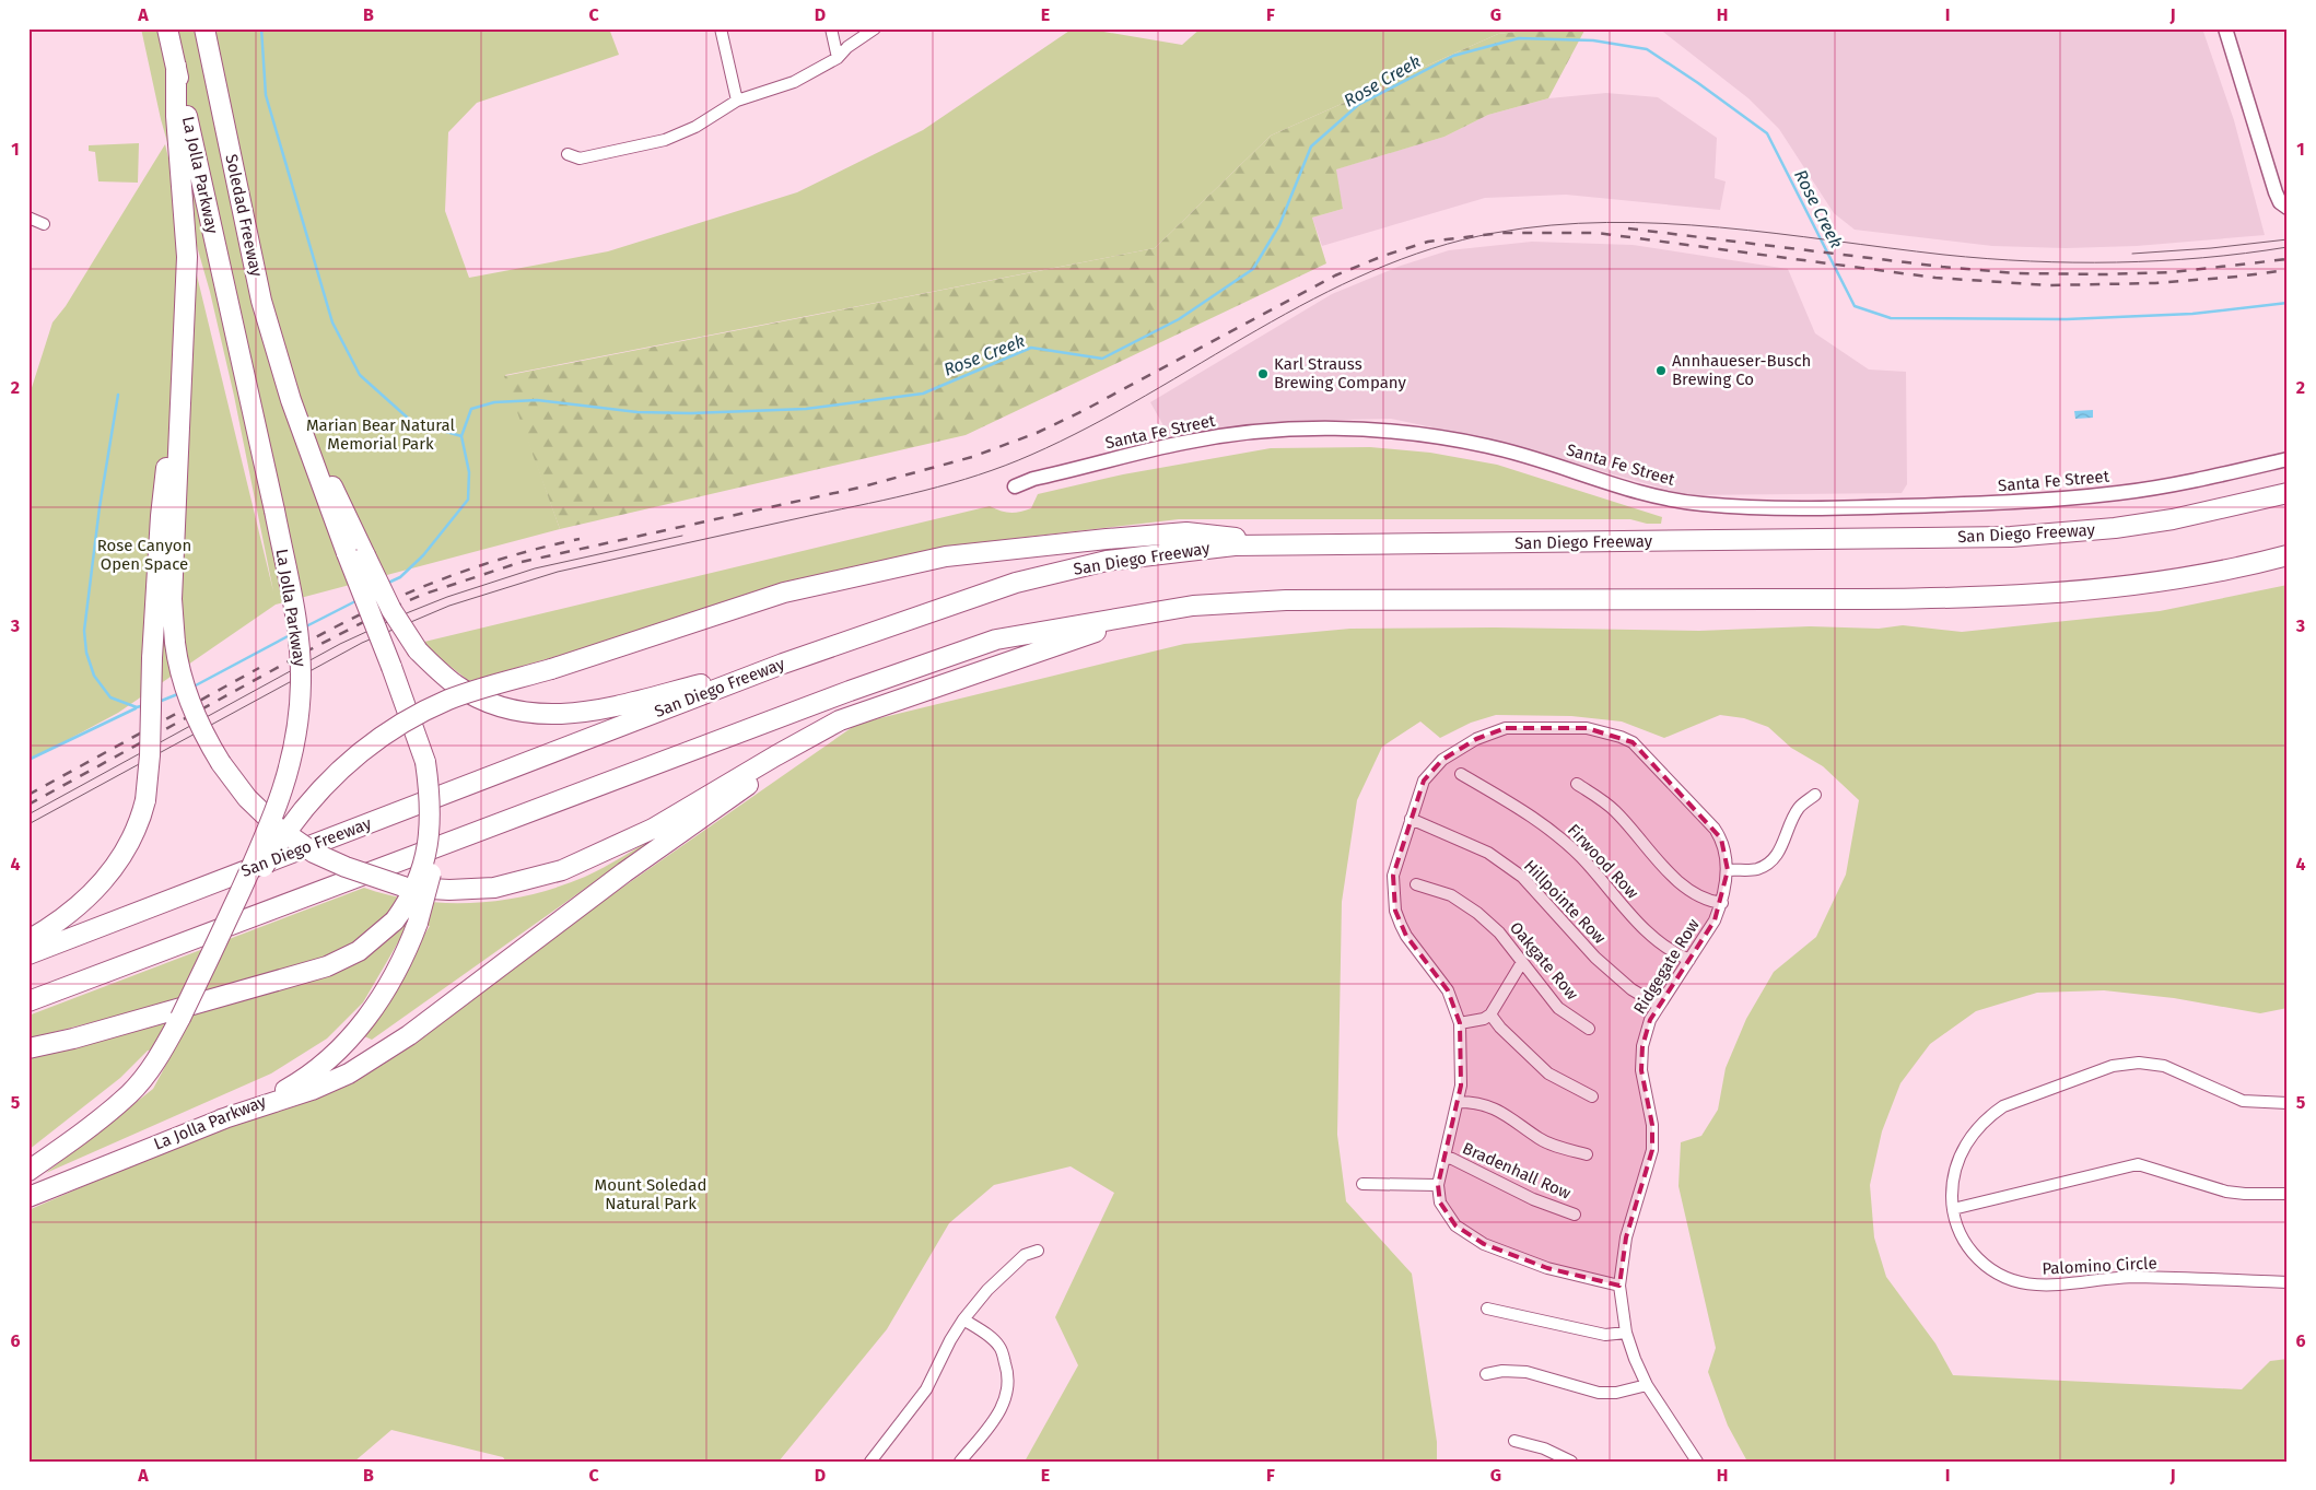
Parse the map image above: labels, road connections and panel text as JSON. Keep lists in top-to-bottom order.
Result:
{
  "streets": {
    "highway": ["La Jolla Parkway", "Soledad Freeway", "San Diego Freeway"],
    "street": [
      "Santa Fe Street",
      "Firwood Row",
      "Hillpointe Row",
      "Oakgate Row",
      "Ridgegate Row",
      "Bradenhall Row",
      "Palomino Circle"
    ]
  },
  "crossings": [
    ["La Jolla Parkway", "Soledad Freeway"],
    ["Firwood Row", "Ridgegate Row"],
    ["Hillpointe Row", "Ridgegate Row"]
  ],
  "water": ["Rose Creek"],
  "parks": ["Marian Bear Natural Memorial Park", "Rose Canyon Open Space", "Mount Soledad Natural Park"],
  "places": ["Annhaueser-Busch Brewing Co", "Karl Strauss Brewing Company"],
  "grid": {
    "columns": [
      "A",
      "B",
      "C",
      "D",
      "E",
      "F",
      "G",
      "H",
      "I",
      "J"
    ],
    "rows": [
      "1",
      "2",
      "3",
      "4",
      "5",
      "6"
    ]
  }
}
